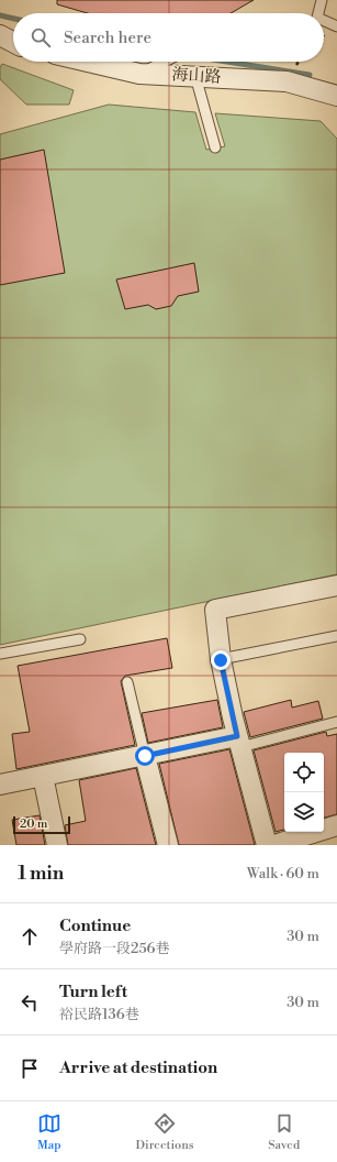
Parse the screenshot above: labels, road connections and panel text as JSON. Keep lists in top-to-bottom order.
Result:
{
  "streets": {
    "street": ["海山路"]
  },
  "scale_bar": "20 m",
  "page": {
    "search": "Search here",
    "scale": "20 m",
    "heading": ["1 min", "Walk · 60 m"],
    "list": [
      ["Continue", "學府路一段256巷", "30 m"],
      ["Turn left", "裕民路136巷", "30 m"],
      "Arrive at destination"
    ],
    "nav": ["Map", "Directions", "Saved"]
  }
}
